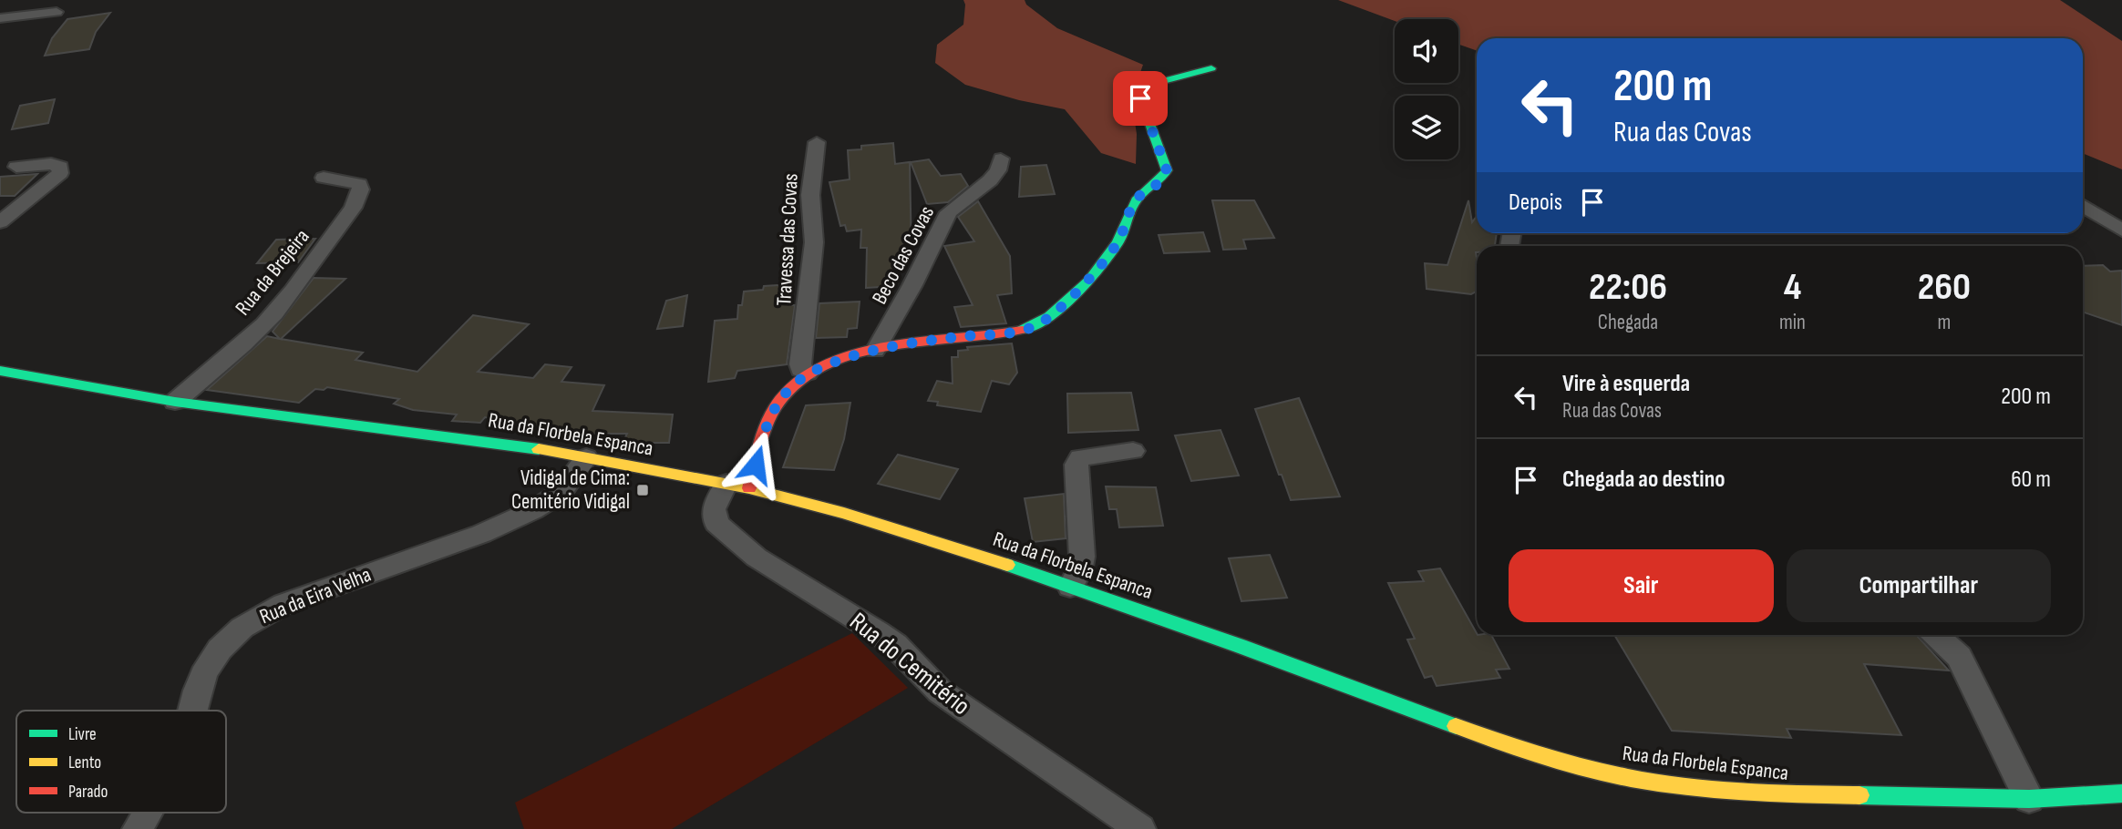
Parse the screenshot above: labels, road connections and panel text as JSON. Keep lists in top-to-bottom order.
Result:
{
  "streets": {
    "street": [
      "Travessa das Covas",
      "Beco das Covas",
      "Rua da Brejeira",
      "Rua da Florbela Espanca",
      "Rua da Eira Velha",
      "Rua do Cemitério"
    ]
  },
  "crossings": [
    ["Rua da Brejeira", "Rua da Florbela Espanca"],
    ["Rua da Florbela Espanca", "Rua da Eira Velha"],
    ["Rua da Florbela Espanca", "Rua do Cemitério"]
  ],
  "places": {
    "transit": ["Vidigal de Cima: Cemitério Vidigal"]
  },
  "legend": ["Livre", "Lento", "Parado"],
  "page": {
    "turn": ["200 m", "Rua das Covas"],
    "then": "Depois",
    "eta": [
      "22:06",
      "Chegada",
      "4",
      "min",
      "260",
      "m"
    ],
    "list": [
      {
        "name": "Vire à esquerda",
        "note": "Rua das Covas",
        "value": "200 m"
      },
      {
        "name": "Chegada ao destino",
        "value": "60 m"
      }
    ],
    "buttons": ["Sair", "Compartilhar"]
  }
}
